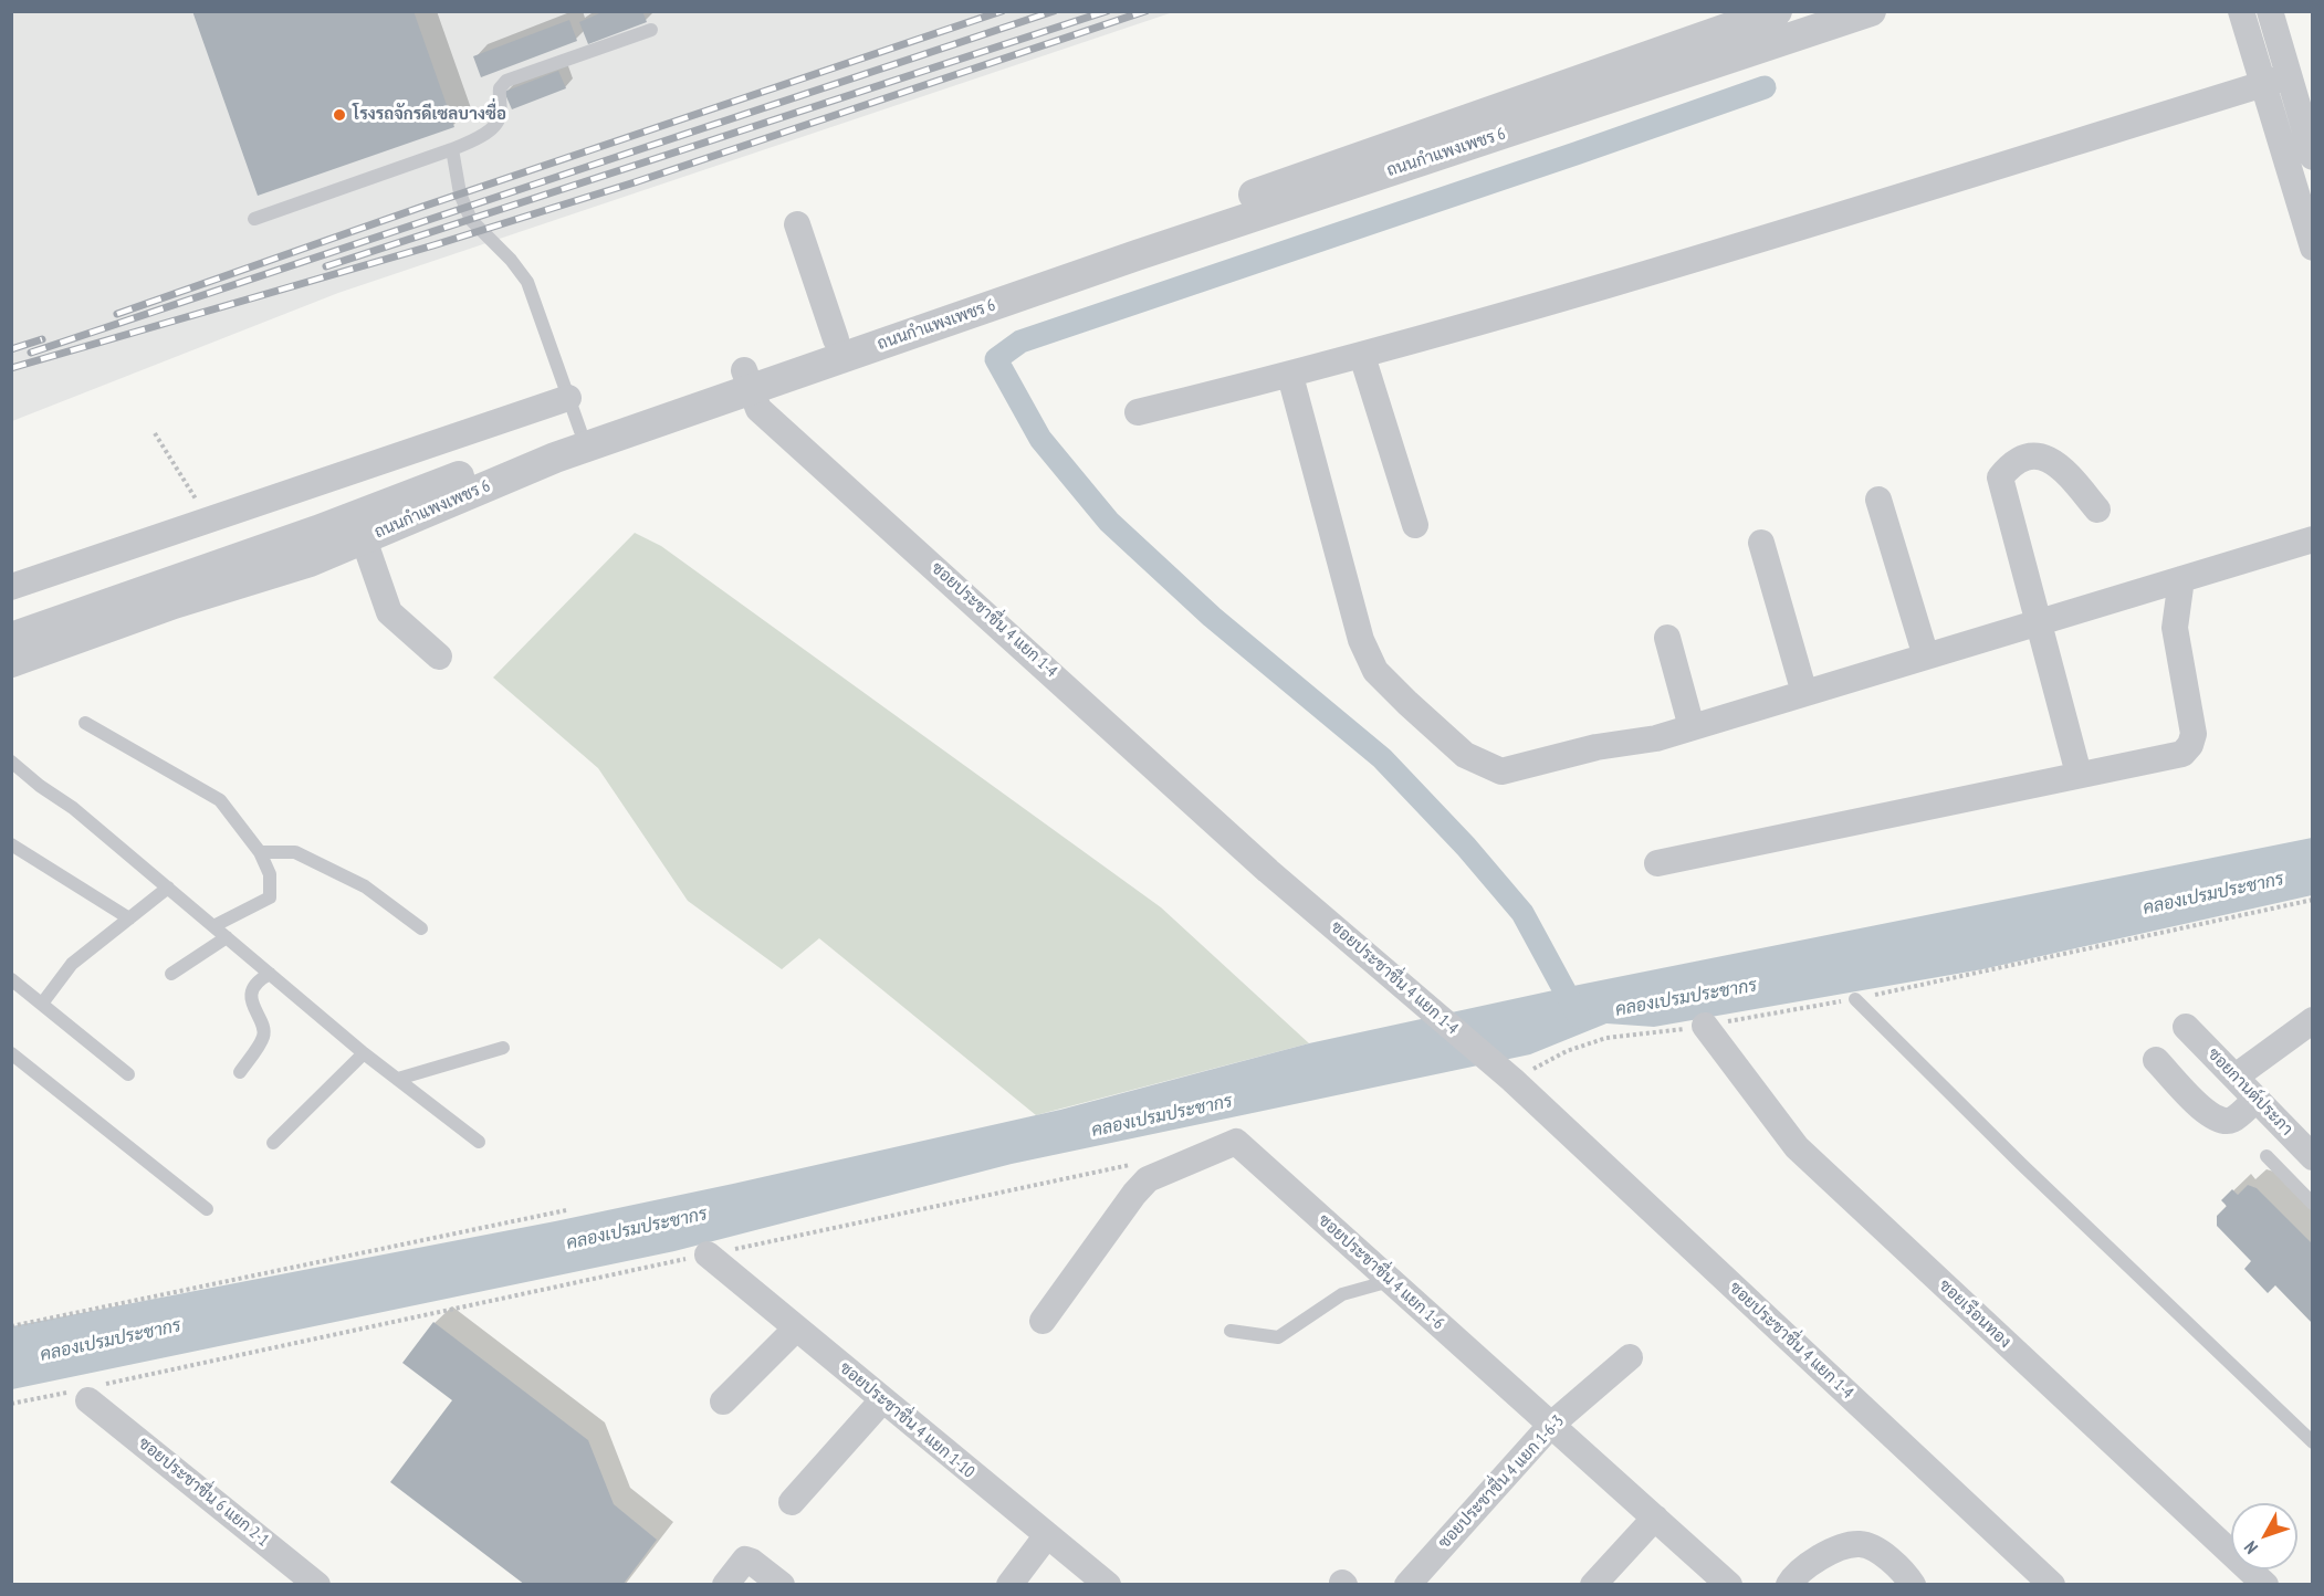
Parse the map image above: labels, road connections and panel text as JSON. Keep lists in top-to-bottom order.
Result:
{
  "streets": {
    "street": [
      "ถนนกำแพงเพชร 6",
      "ซอยประชาชื่น 4 แยก 1-4",
      "ซอยกานต์ประภา",
      "ซอยประชาชื่น 4 แยก 1-6",
      "ซอยเรือนทอง",
      "ซอยประชาชื่น 4 แยก 1-10",
      "ซอยประชาชื่น 4 แยก 1-6-3",
      "ซอยประชาชื่น 6 แยก 2-1"
    ]
  },
  "crossings": [
    ["ถนนกำแพงเพชร 6", "ซอยประชาชื่น 4 แยก 1-4"],
    ["ซอยประชาชื่น 4 แยก 1-6", "ซอยประชาชื่น 4 แยก 1-6-3"]
  ],
  "water": ["คลองเปรมประชากร"],
  "places": ["โรงรถจักรดีเซลบางซื่อ"],
  "north": "bottom left"
}
